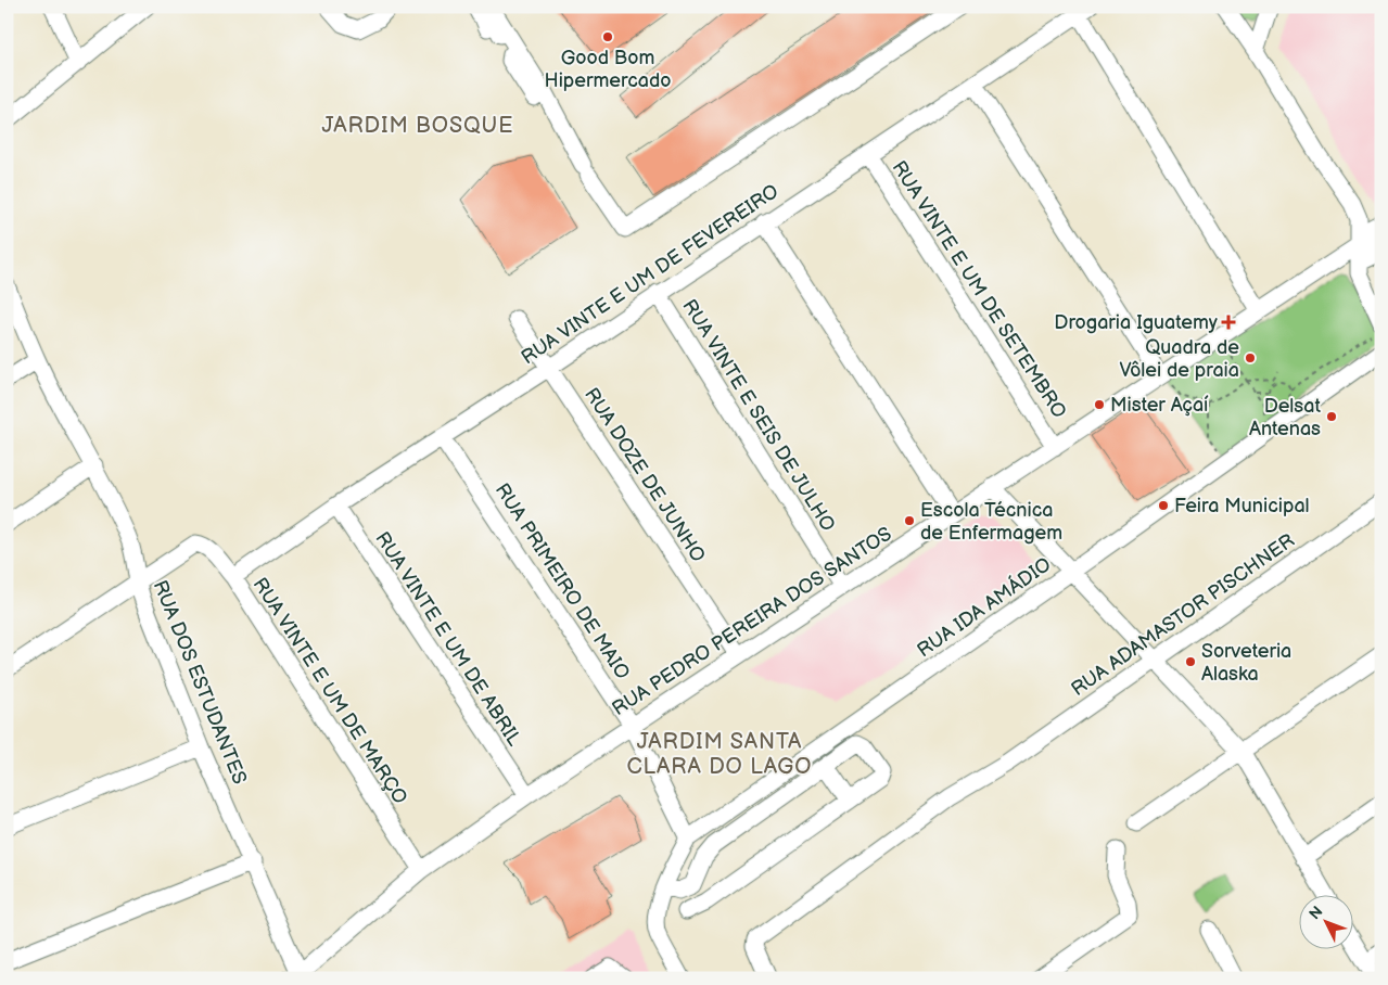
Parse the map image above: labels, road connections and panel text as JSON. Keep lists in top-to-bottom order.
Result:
{
  "streets": {
    "street": [
      "RUA VINTE E UM DE FEVEREIRO",
      "RUA VINTE E UM DE SETEMBRO",
      "RUA VINTE E SEIS DE JULHO",
      "RUA DOZE DE JUNHO",
      "RUA PRIMEIRO DE MAIO",
      "RUA IDA AMÁDIO",
      "RUA ADAMASTOR PISCHNER",
      "RUA PEDRO PEREIRA DOS SANTOS",
      "RUA VINTE E UM DE ABRIL",
      "RUA DOS ESTUDANTES",
      "RUA VINTE E UM DE MARÇO"
    ]
  },
  "crossings": [
    ["RUA VINTE E UM DE FEVEREIRO", "RUA VINTE E UM DE SETEMBRO"],
    ["RUA VINTE E UM DE FEVEREIRO", "RUA VINTE E SEIS DE JULHO"],
    ["RUA VINTE E UM DE FEVEREIRO", "RUA DOZE DE JUNHO"],
    ["RUA VINTE E UM DE FEVEREIRO", "RUA PRIMEIRO DE MAIO"],
    ["RUA VINTE E UM DE FEVEREIRO", "RUA VINTE E UM DE ABRIL"],
    ["RUA VINTE E UM DE FEVEREIRO", "RUA VINTE E UM DE MARÇO"],
    ["RUA VINTE E UM DE SETEMBRO", "RUA PEDRO PEREIRA DOS SANTOS"],
    ["RUA VINTE E SEIS DE JULHO", "RUA PEDRO PEREIRA DOS SANTOS"],
    ["RUA DOZE DE JUNHO", "RUA PEDRO PEREIRA DOS SANTOS"],
    ["RUA PRIMEIRO DE MAIO", "RUA IDA AMÁDIO"],
    ["RUA PRIMEIRO DE MAIO", "RUA PEDRO PEREIRA DOS SANTOS"],
    ["RUA PEDRO PEREIRA DOS SANTOS", "RUA VINTE E UM DE ABRIL"],
    ["RUA PEDRO PEREIRA DOS SANTOS", "RUA DOS ESTUDANTES"],
    ["RUA PEDRO PEREIRA DOS SANTOS", "RUA VINTE E UM DE MARÇO"],
    ["RUA DOS ESTUDANTES", "RUA VINTE E UM DE MARÇO"]
  ],
  "districts": ["JARDIM BOSQUE", "JARDIM SANTA CLARA DO LAGO"],
  "places": {
    "other": [
      "Good Bom Hipermercado",
      "Quadra de Vôlei de praia",
      "Mister Açaí",
      "Delsat Antenas",
      "Feira Municipal",
      "Escola Técnica de Enfermagem",
      "Sorveteria Alaska"
    ],
    "health": ["Drogaria Iguatemy"]
  },
  "north": "top left"
}
